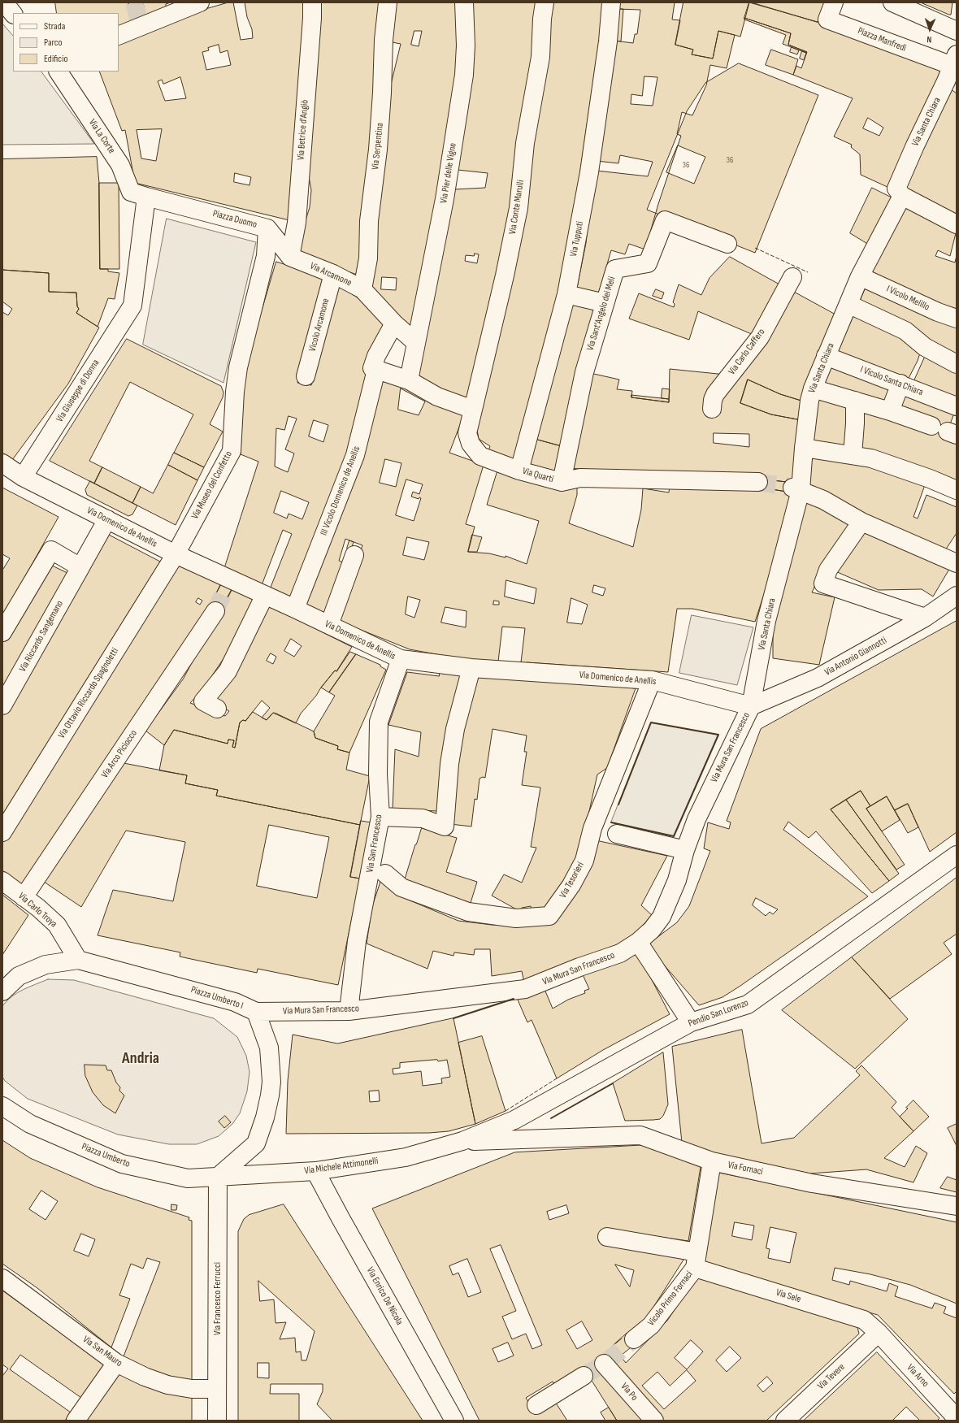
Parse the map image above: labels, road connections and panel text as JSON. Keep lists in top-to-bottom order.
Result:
{
  "streets": {
    "street": [
      "Piazza Manfredi",
      "Via Santa Chiara",
      "Via Betrice d'Angiò",
      "Via La Corte",
      "Via Serpentina",
      "Via Pier delle Vigne",
      "Via Conte Marulli",
      "Piazza Duomo",
      "Via Tupputi",
      "Via Arcamone",
      "I Vicolo Melillo",
      "Via Sant'Angelo dei Meli",
      "Vicolo Arcamone",
      "Via Carlo Caffero",
      "I Vicolo Santa Chiara",
      "Via Giuseppe di Donna",
      "Via Quarti",
      "Via Museo del Confetto",
      "III Vicolo Domenico de Anellis",
      "Via Domenico de Anellis",
      "Via Riccardo Sangemano",
      "Via Antonio Giannotti",
      "Via Ottavio Riccardo Spagnoletti",
      "Via Mura San Francesco",
      "Via Arco Piciocco",
      "Via San Francesco",
      "Via Tesorieri",
      "Via Carlo Troya",
      "Piazza Umberto I",
      "Pendio San Lorenzo",
      "Piazza Umberto",
      "Via Michele Attimonelli",
      "Via Fornaci",
      "Via Enrico De Nicola",
      "Via Sele",
      "Via Francesco Ferrucci",
      "Vicolo Primo Fornaci",
      "Via San Mauro",
      "Via Arno",
      "Via Tevere",
      "Via Po"
    ]
  },
  "crossings": [
    ["Piazza Manfredi", "Via Santa Chiara"],
    ["Via Santa Chiara", "I Vicolo Melillo"],
    ["Via Santa Chiara", "I Vicolo Santa Chiara"],
    ["Via Santa Chiara", "Via Domenico de Anellis"],
    ["Via Santa Chiara", "Via Antonio Giannotti"],
    ["Via Santa Chiara", "Via Mura San Francesco"],
    ["Via Betrice d'Angiò", "Via Arcamone"],
    ["Via La Corte", "Piazza Duomo"],
    ["Via La Corte", "Via Giuseppe di Donna"],
    ["Via Serpentina", "Via Arcamone"],
    ["Via Pier delle Vigne", "Via Arcamone"],
    ["Via Conte Marulli", "Via Quarti"],
    ["Piazza Duomo", "Via Giuseppe di Donna"],
    ["Piazza Duomo", "Via Museo del Confetto"],
    ["Via Tupputi", "Via Quarti"],
    ["Via Arcamone", "Vicolo Arcamone"],
    ["Via Arcamone", "III Vicolo Domenico de Anellis"],
    ["Via Sant'Angelo dei Meli", "Via Quarti"],
    ["Via Giuseppe di Donna", "Via Domenico de Anellis"],
    ["Via Museo del Confetto", "Via Domenico de Anellis"],
    ["Via Museo del Confetto", "Via Ottavio Riccardo Spagnoletti"],
    ["III Vicolo Domenico de Anellis", "Via Domenico de Anellis"],
    ["Via Domenico de Anellis", "Via Riccardo Sangemano"],
    ["Via Domenico de Anellis", "Via Antonio Giannotti"],
    ["Via Domenico de Anellis", "Via Ottavio Riccardo Spagnoletti"],
    ["Via Domenico de Anellis", "Via Mura San Francesco"],
    ["Via Domenico de Anellis", "Via San Francesco"],
    ["Via Domenico de Anellis", "Via Tesorieri"],
    ["Via Antonio Giannotti", "Via Mura San Francesco"],
    ["Via Mura San Francesco", "Via San Francesco"],
    ["Via Mura San Francesco", "Piazza Umberto I"],
    ["Via Arco Piciocco", "Via Carlo Troya"],
    ["Via Carlo Troya", "Piazza Umberto I"],
    ["Piazza Umberto I", "Piazza Umberto"],
    ["Piazza Umberto I", "Via Michele Attimonelli"],
    ["Piazza Umberto I", "Via Francesco Ferrucci"],
    ["Pendio San Lorenzo", "Via Michele Attimonelli"],
    ["Pendio San Lorenzo", "Via Fornaci"],
    ["Piazza Umberto", "Via Michele Attimonelli"],
    ["Piazza Umberto", "Via Francesco Ferrucci"],
    ["Via Michele Attimonelli", "Via Fornaci"],
    ["Via Michele Attimonelli", "Via Enrico De Nicola"],
    ["Via Michele Attimonelli", "Via Francesco Ferrucci"],
    ["Via Fornaci", "Vicolo Primo Fornaci"],
    ["Via Sele", "Vicolo Primo Fornaci"],
    ["Via Sele", "Via Arno"],
    ["Via Sele", "Via Tevere"],
    ["Via Francesco Ferrucci", "Via San Mauro"],
    ["Via Arno", "Via Tevere"]
  ],
  "districts": ["Andria"],
  "house_numbers": ["36", "36"],
  "legend": ["Strada", "Parco", "Edificio"],
  "north": "bottom"
}
